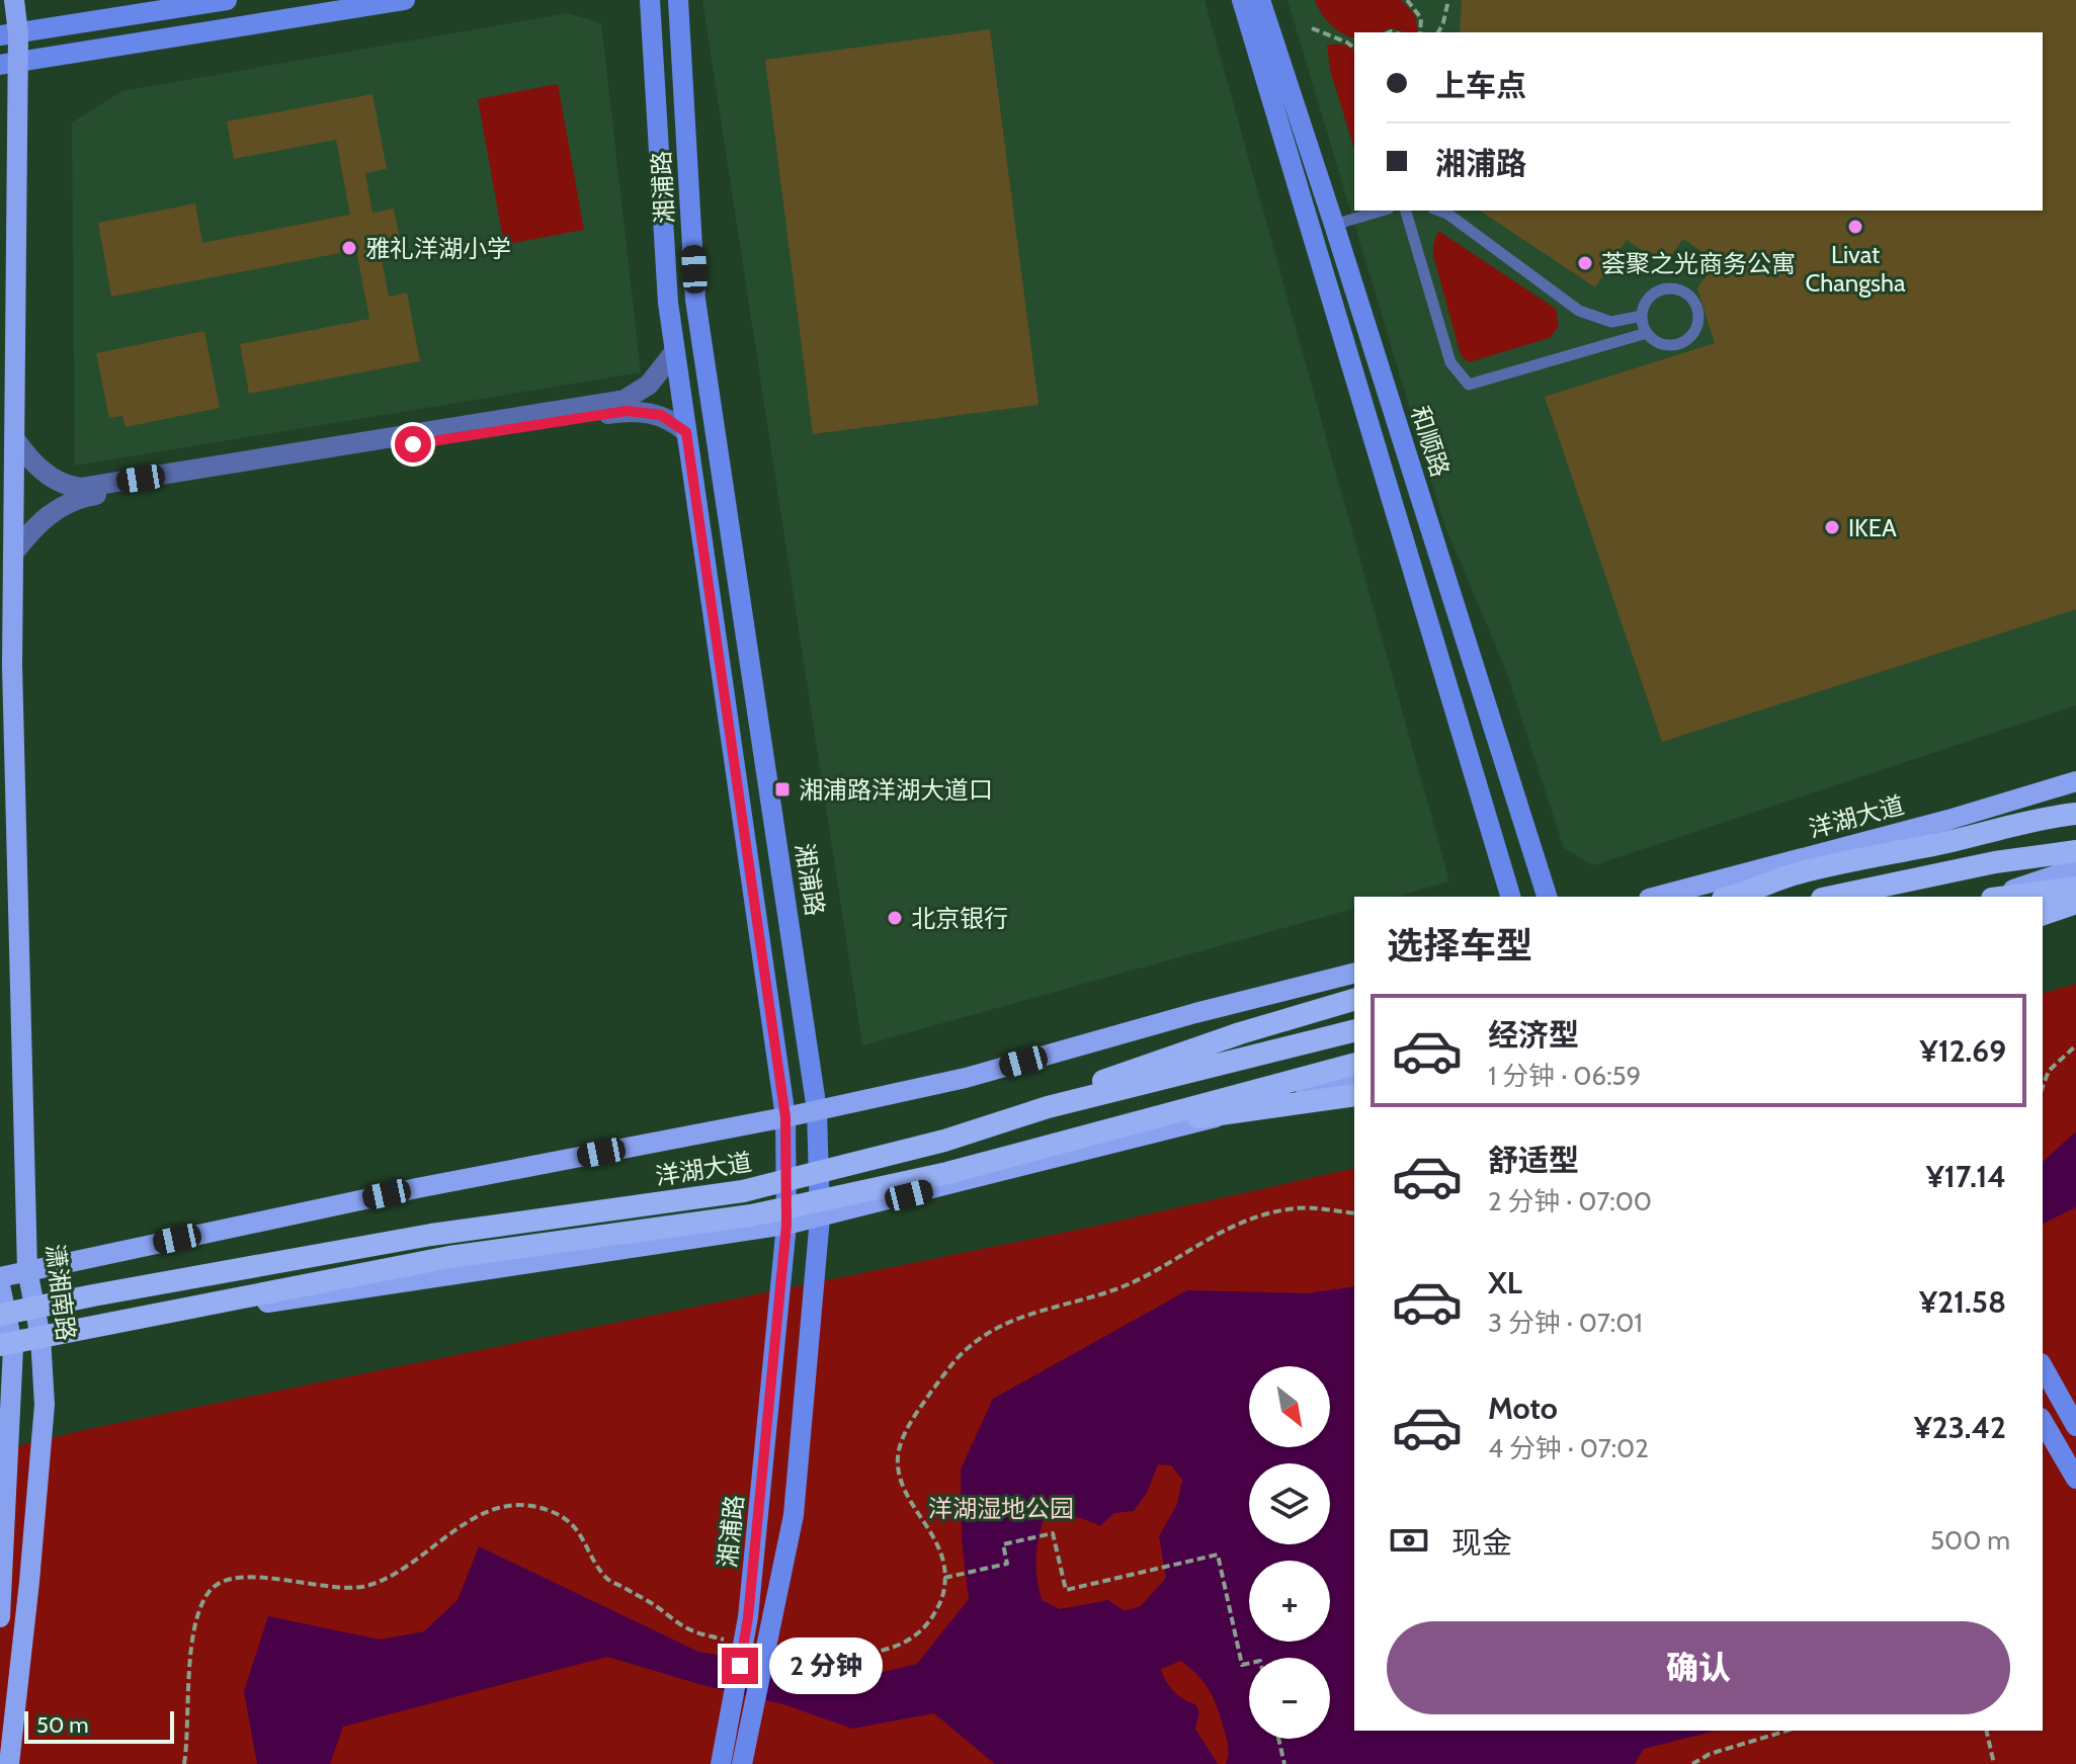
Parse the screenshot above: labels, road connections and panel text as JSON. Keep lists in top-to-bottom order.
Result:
{
  "streets": {
    "highway": ["洋湖大道"],
    "main road": ["湘浦路", "和顺路", "潇湘南路"]
  },
  "parks": ["洋湖湿地公园"],
  "places": {
    "other": [
      "Livat Changsha",
      "雅礼洋湖小学",
      "荟聚之光商务公寓",
      "IKEA",
      "北京银行"
    ],
    "transit": ["湘浦路洋湖大道口"]
  },
  "scale_bar": "50 m",
  "north": "bottom right",
  "page": {
    "banner": ["上车点", "湘浦路"],
    "heading": "选择车型",
    "list": [
      {
        "name": "经济型",
        "note": "1 分钟 · 06:59",
        "value": "¥12.69"
      },
      {
        "name": "舒适型",
        "note": "2 分钟 · 07:00",
        "value": "¥17.14"
      },
      {
        "name": "XL",
        "note": "3 分钟 · 07:01",
        "value": "¥21.58"
      },
      {
        "name": "Moto",
        "note": "4 分钟 · 07:02",
        "value": "¥23.42"
      }
    ],
    "map_buttons": ["+", "−"],
    "pay": ["现金", "500 m"],
    "buttons": "确认",
    "bubble": "2 分钟",
    "scale": "50 m"
  }
}
